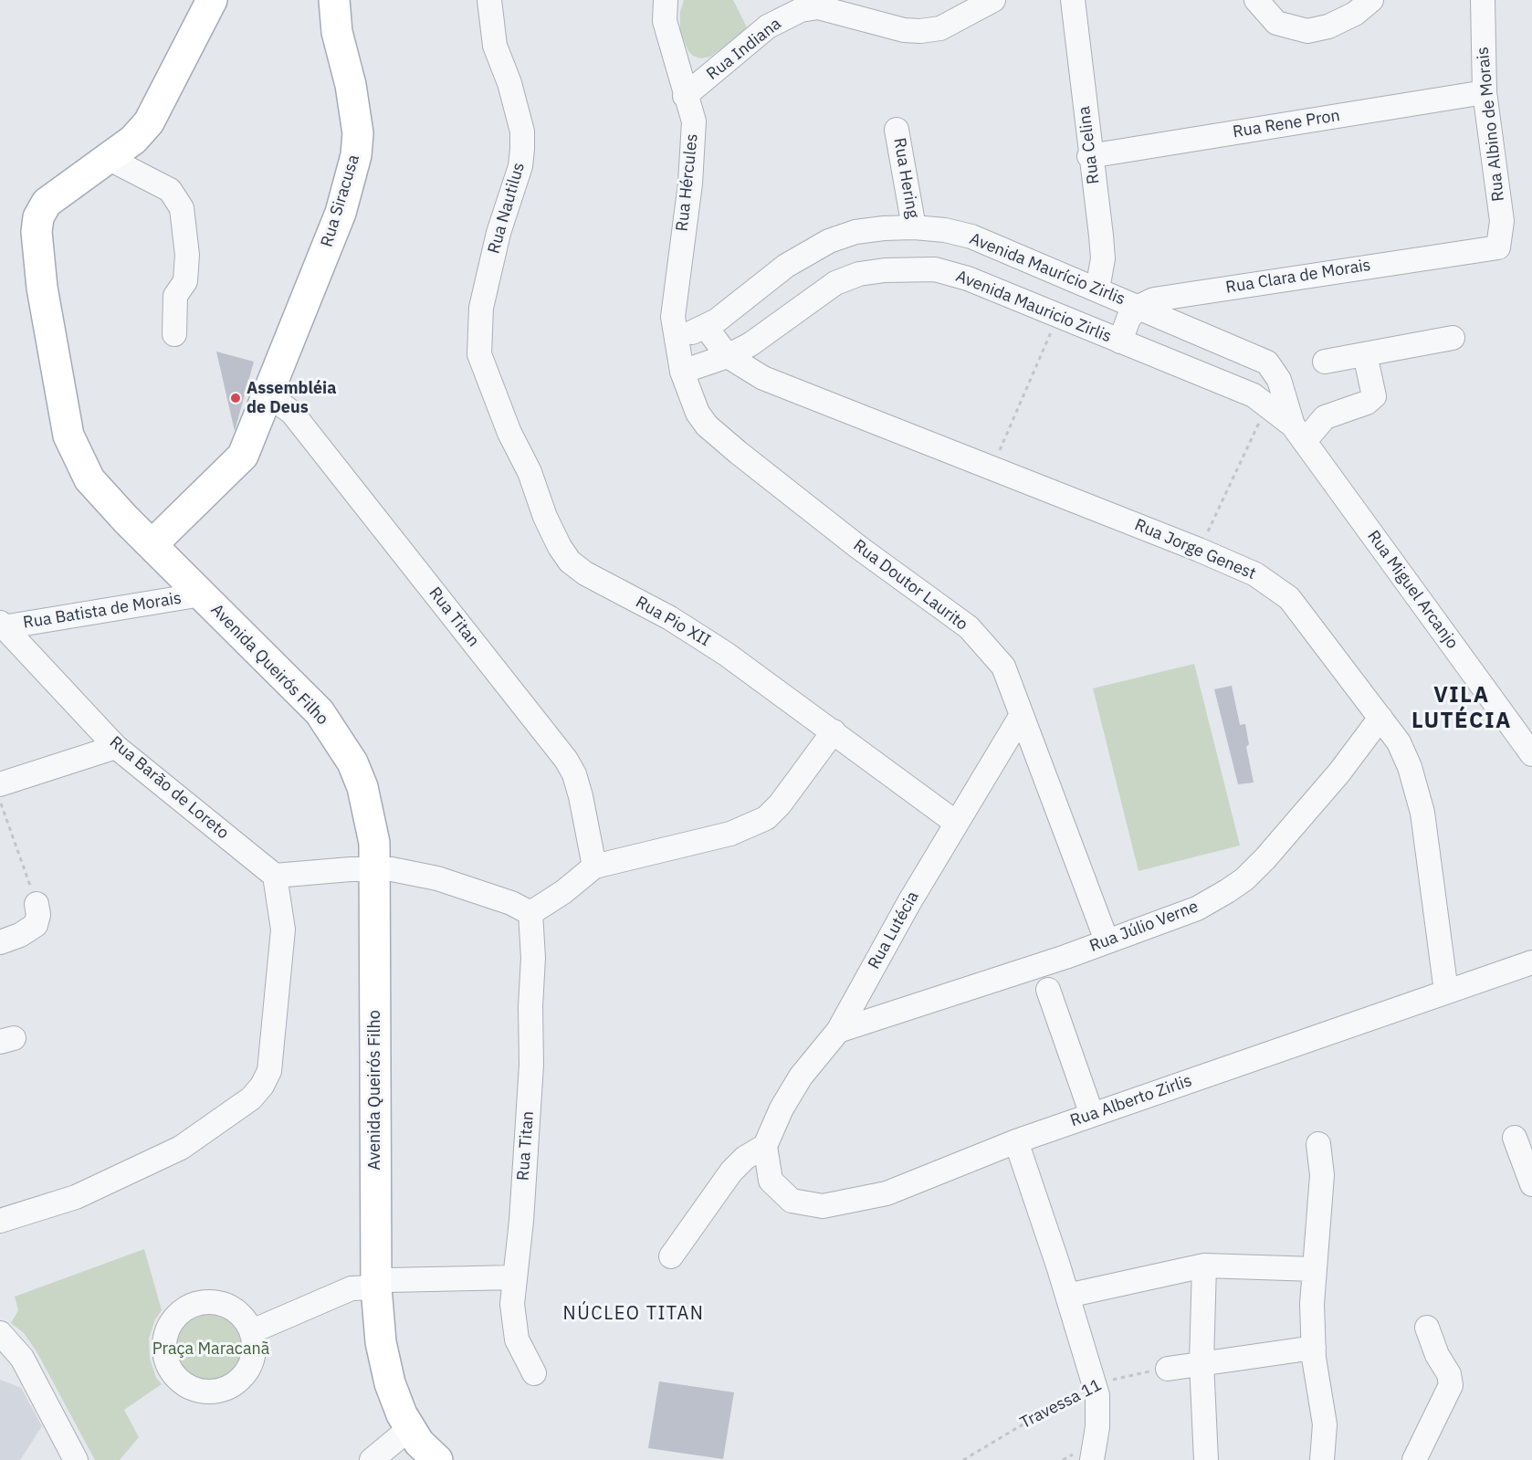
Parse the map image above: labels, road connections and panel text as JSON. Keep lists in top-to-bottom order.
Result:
{
  "streets": {
    "main road": ["Rua Siracusa", "Avenida Queirós Filho"],
    "street": [
      "Rua Indiana",
      "Rua Rene Pron",
      "Rua Albino de Morais",
      "Rua Celina",
      "Rua Hering",
      "Rua Hércules",
      "Rua Nautilus",
      "Avenida Maurício Zirlis",
      "Rua Clara de Morais",
      "Avenida Mauricio Zirlis",
      "Rua Jorge Genest",
      "Rua Doutor Laurito",
      "Rua Miguel Arcanjo",
      "Rua Batista de Morais",
      "Rua Titan",
      "Rua Pio XII",
      "Rua Barão de Loreto",
      "Rua Júlio Verne",
      "Rua Lutécia",
      "Rua Alberto Zirlis"
    ],
    "path": ["Travessa 11"]
  },
  "crossings": [
    ["Rua Indiana", "Rua Hércules"],
    ["Rua Rene Pron", "Rua Albino de Morais"],
    ["Rua Rene Pron", "Rua Celina"],
    ["Rua Albino de Morais", "Rua Clara de Morais"],
    ["Rua Celina", "Avenida Maurício Zirlis"],
    ["Rua Hering", "Avenida Maurício Zirlis"],
    ["Rua Hércules", "Avenida Maurício Zirlis"],
    ["Rua Siracusa", "Rua Titan"],
    ["Rua Siracusa", "Avenida Queirós Filho"],
    ["Rua Nautilus", "Rua Pio XII"],
    ["Avenida Maurício Zirlis", "Rua Clara de Morais"],
    ["Avenida Maurício Zirlis", "Rua Jorge Genest"],
    ["Avenida Mauricio Zirlis", "Rua Jorge Genest"],
    ["Avenida Mauricio Zirlis", "Rua Doutor Laurito"],
    ["Avenida Mauricio Zirlis", "Rua Miguel Arcanjo"],
    ["Rua Jorge Genest", "Rua Júlio Verne"],
    ["Rua Jorge Genest", "Rua Alberto Zirlis"],
    ["Rua Doutor Laurito", "Rua Júlio Verne"],
    ["Rua Doutor Laurito", "Rua Lutécia"],
    ["Rua Batista de Morais", "Avenida Queirós Filho"],
    ["Rua Batista de Morais", "Rua Barão de Loreto"],
    ["Rua Pio XII", "Rua Lutécia"],
    ["Rua Júlio Verne", "Rua Lutécia"],
    ["Rua Lutécia", "Rua Alberto Zirlis"]
  ],
  "districts": ["VILA LUTÉCIA", "NÚCLEO TITAN"],
  "parks": ["Praça Maracanã"],
  "places": ["Assembléia de Deus"]
}
